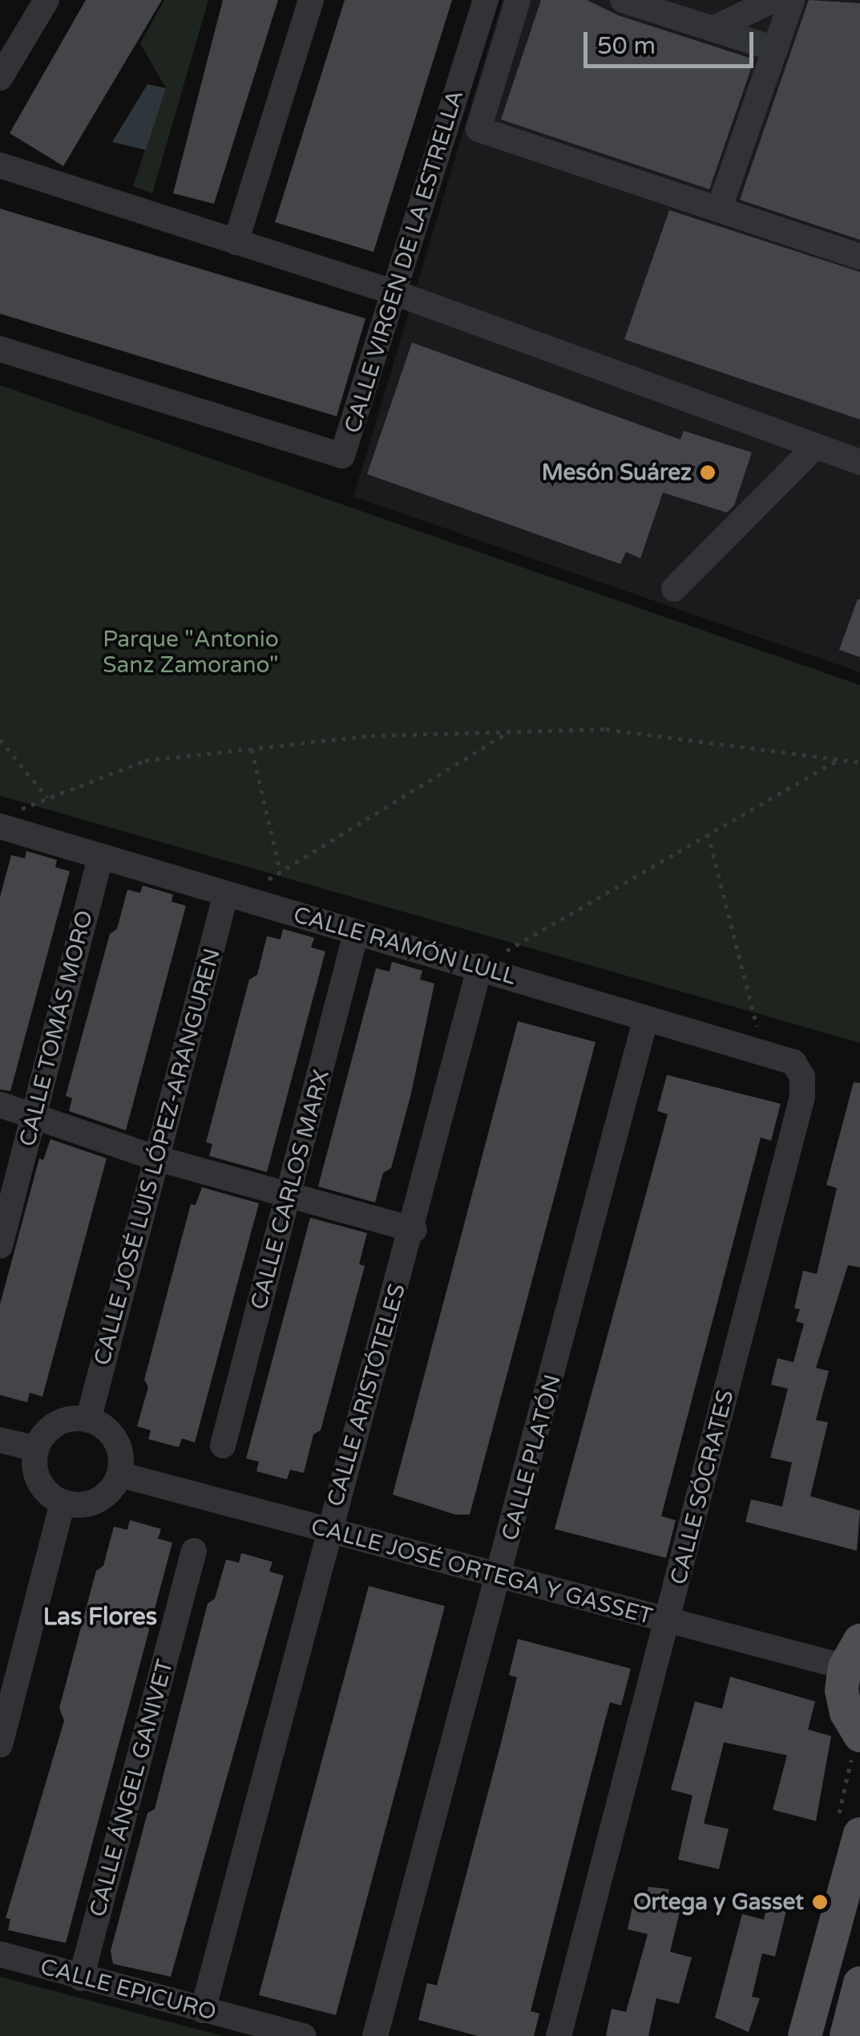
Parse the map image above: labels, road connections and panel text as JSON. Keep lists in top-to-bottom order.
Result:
{
  "streets": {
    "street": [
      "CALLE VIRGEN DE LA ESTRELLA",
      "CALLE RAMÓN LULL",
      "CALLE TOMÁS MORO",
      "CALLE JOSÉ LUIS LÓPEZ-ARANGUREN",
      "CALLE CARLOS MARX",
      "CALLE ARISTÓTELES",
      "CALLE PLATÓN",
      "CALLE SÓCRATES",
      "CALLE JOSÉ ORTEGA Y GASSET",
      "CALLE ÁNGEL GANIVET",
      "CALLE EPICURO"
    ]
  },
  "crossings": [
    ["CALLE RAMÓN LULL", "CALLE TOMÁS MORO"],
    ["CALLE RAMÓN LULL", "CALLE JOSÉ LUIS LÓPEZ-ARANGUREN"],
    ["CALLE RAMÓN LULL", "CALLE CARLOS MARX"],
    ["CALLE RAMÓN LULL", "CALLE ARISTÓTELES"],
    ["CALLE RAMÓN LULL", "CALLE PLATÓN"],
    ["CALLE RAMÓN LULL", "CALLE SÓCRATES"],
    ["CALLE JOSÉ LUIS LÓPEZ-ARANGUREN", "CALLE JOSÉ ORTEGA Y GASSET"],
    ["CALLE ARISTÓTELES", "CALLE JOSÉ ORTEGA Y GASSET"],
    ["CALLE ARISTÓTELES", "CALLE EPICURO"],
    ["CALLE PLATÓN", "CALLE JOSÉ ORTEGA Y GASSET"],
    ["CALLE SÓCRATES", "CALLE JOSÉ ORTEGA Y GASSET"],
    ["CALLE ÁNGEL GANIVET", "CALLE EPICURO"]
  ],
  "districts": ["Las Flores"],
  "parks": ["Parque \"Antonio Sanz Zamorano\""],
  "places": ["Mesón Suárez", "Ortega y Gasset"],
  "scale_bar": "50 m"
}
